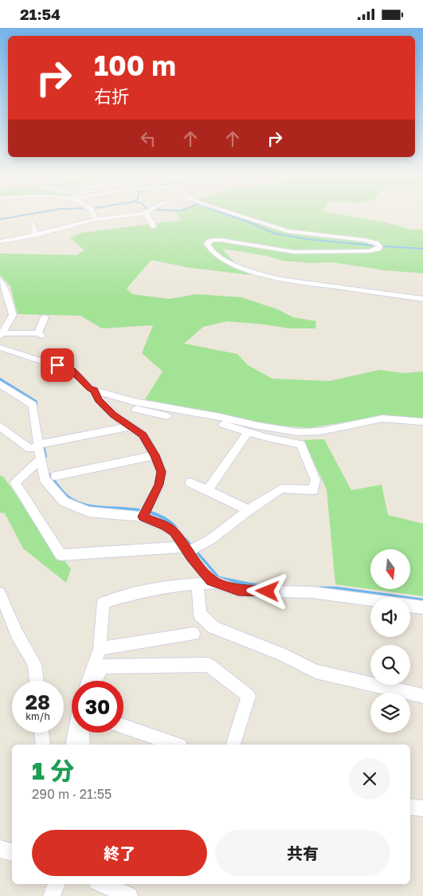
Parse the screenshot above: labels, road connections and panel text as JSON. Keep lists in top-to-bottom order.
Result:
{
  "north": "bottom",
  "page": {
    "status": "21:54",
    "turn": ["100 m", "右折"],
    "speed": "28 km/h",
    "limit": "30",
    "heading": ["1 分", "290 m · 21:55"],
    "buttons": ["終了", "共有"]
  }
}
